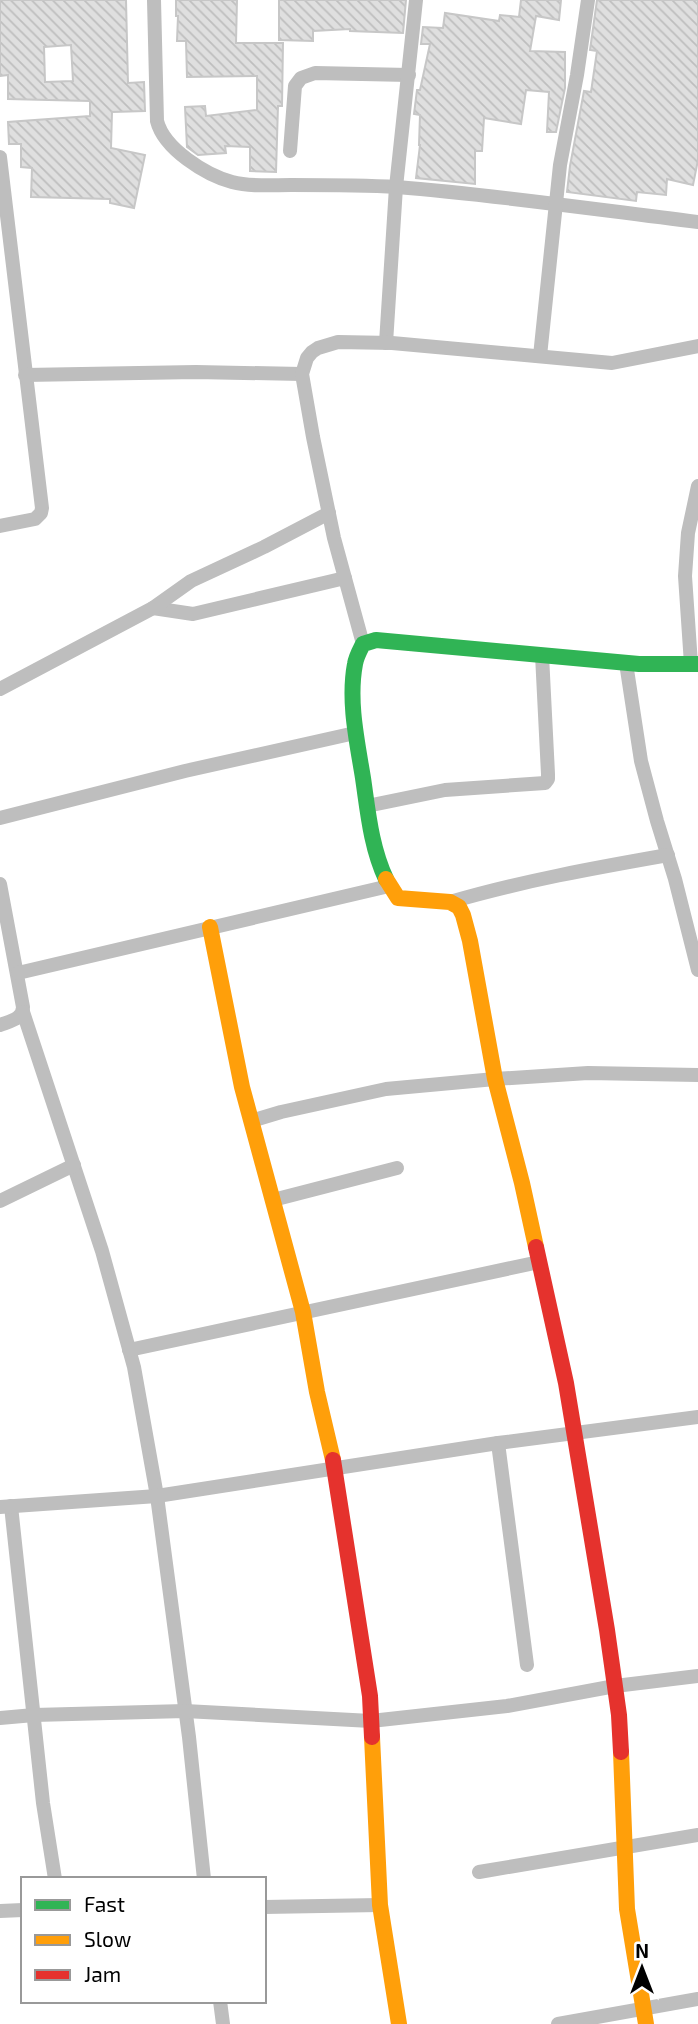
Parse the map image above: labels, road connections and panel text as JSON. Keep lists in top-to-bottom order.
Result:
{
  "legend": ["Fast", "Slow", "Jam"],
  "north": "top"
}
